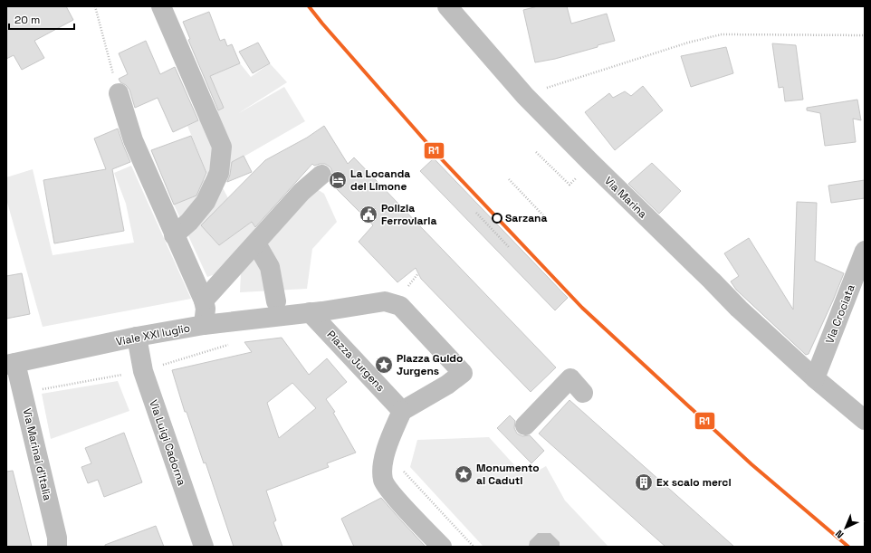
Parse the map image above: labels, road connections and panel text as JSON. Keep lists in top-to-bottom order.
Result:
{
  "streets": {
    "street": [
      "Via Marina",
      "Via Crociata",
      "Viale XXI luglio",
      "Piazza Jurgens",
      "Via Luigi Cadorna",
      "Via Marinai d'Italia"
    ]
  },
  "crossings": [
    ["Via Marina", "Via Crociata"],
    ["Viale XXI luglio", "Piazza Jurgens"],
    ["Viale XXI luglio", "Via Luigi Cadorna"],
    ["Viale XXI luglio", "Via Marinai d'Italia"]
  ],
  "places": {
    "hotel": ["La Locanda dei Limone"],
    "public building": ["Polizia Ferroviaria"],
    "other": ["Sarzana"],
    "place": ["Piazza Guido Jurgens", "Monumento ai Caduti"],
    "building": ["Ex scalo merci"]
  },
  "lines": ["transit line R1"],
  "scale_bar": "20 m",
  "north": "bottom left"
}
